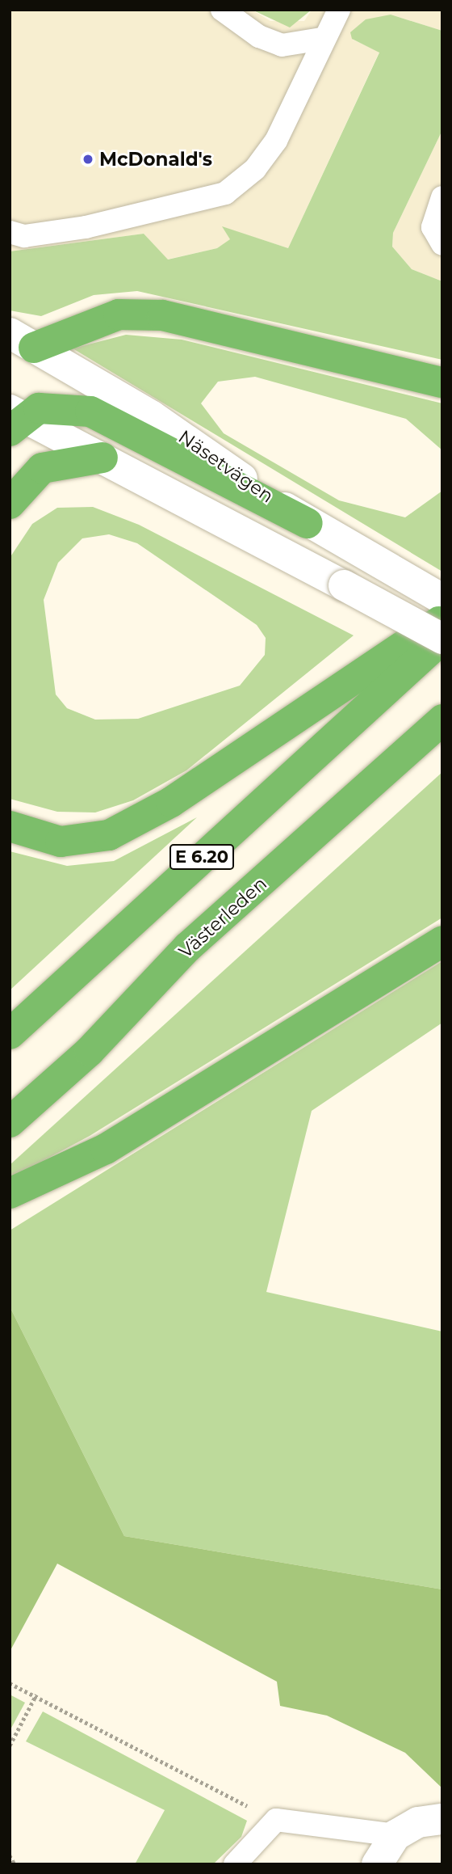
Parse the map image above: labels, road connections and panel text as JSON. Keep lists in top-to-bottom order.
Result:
{
  "streets": {
    "highway": ["E 6.20", "Västerleden"],
    "street": ["Näsetvägen"]
  },
  "places": ["McDonald's"]
}
